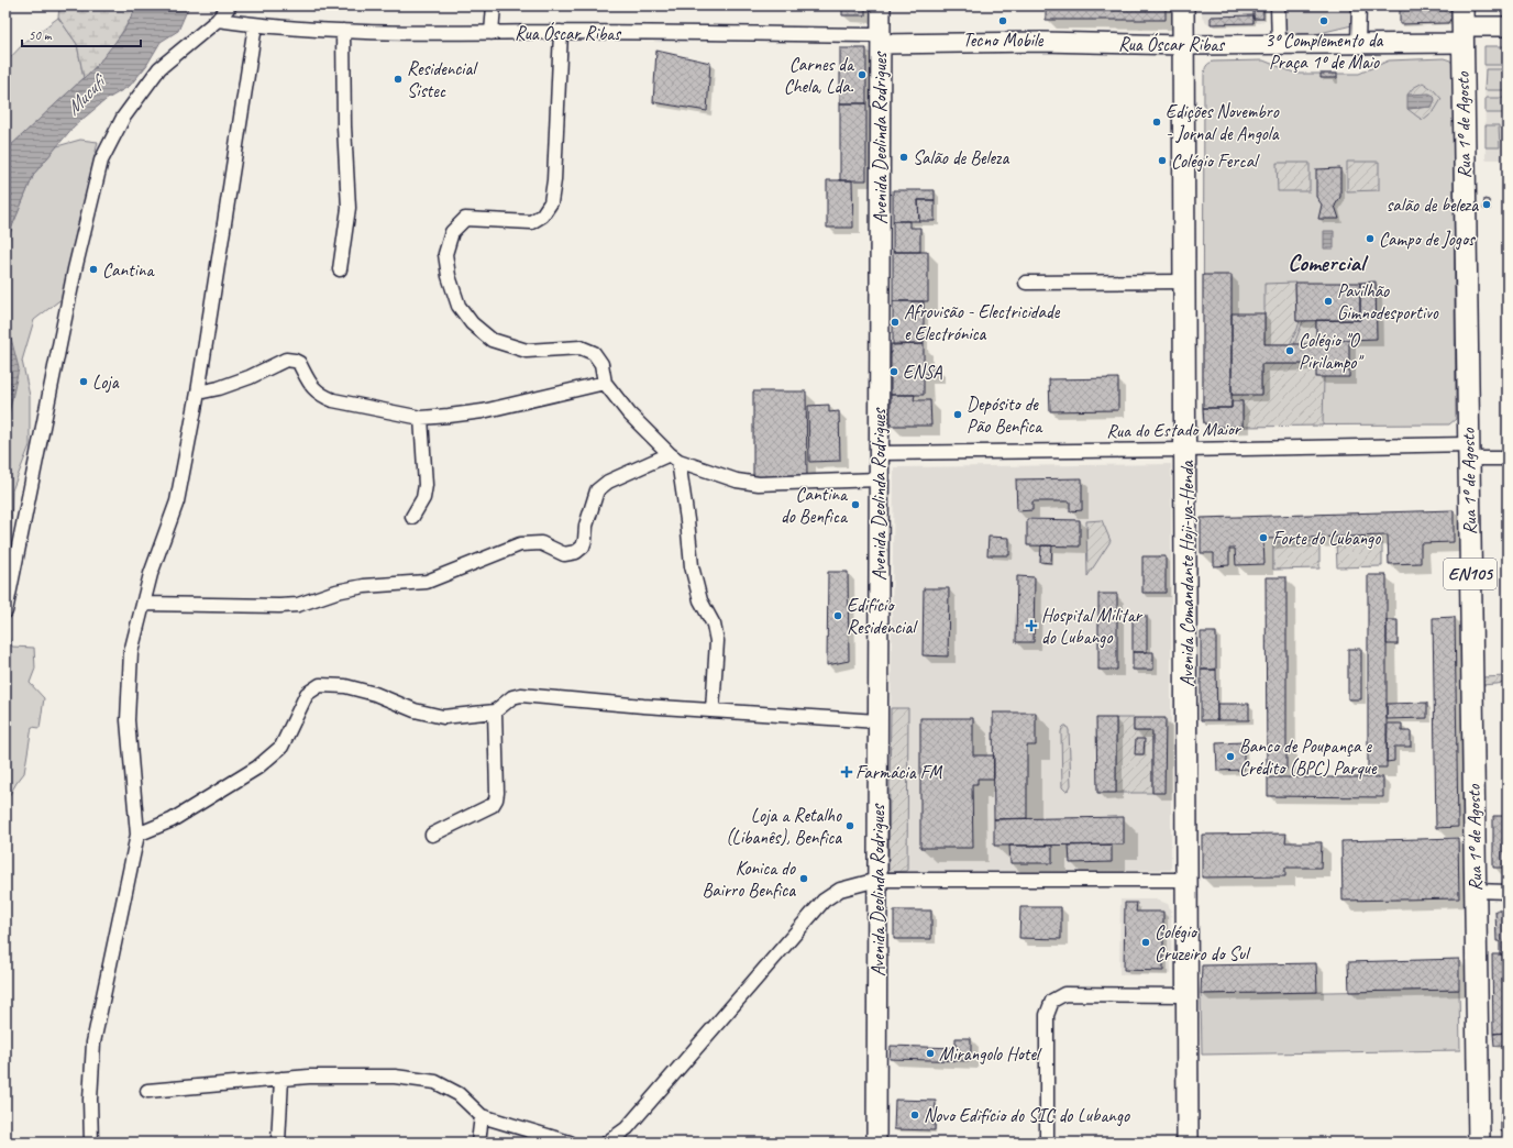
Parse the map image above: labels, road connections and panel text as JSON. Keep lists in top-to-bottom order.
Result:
{
  "streets": {
    "main road": ["Rua 1º de Agosto", "Avenida Comandante Hoji-ya-Henda", "EN105"],
    "street": ["Rua Óscar Ribas", "Avenida Deolinda Rodrigues", "Rua do Estado Maior"]
  },
  "crossings": [
    ["Rua Óscar Ribas", "Rua 1º de Agosto"],
    ["Rua Óscar Ribas", "Avenida Deolinda Rodrigues"],
    ["Rua Óscar Ribas", "Avenida Comandante Hoji-ya-Henda"],
    ["Rua 1º de Agosto", "Rua do Estado Maior"],
    ["Avenida Deolinda Rodrigues", "Rua do Estado Maior"],
    ["Rua do Estado Maior", "Avenida Comandante Hoji-ya-Henda"]
  ],
  "districts": ["Comercial"],
  "water": ["Mucufi"],
  "places": {
    "other": [
      "Tecno Mobile",
      "3º Complemento da Praça 1º de Maio",
      "Carnes da Chela, Lda.",
      "Residencial Sistec",
      "Edições Novembro - Jornal de Angola",
      "Salão de Beleza",
      "Colégio Fercal",
      "salão de beleza",
      "Campo de Jogos",
      "Cantina",
      "Pavilhão Gimnodesportivo",
      "Afrovisão - Electricidade e Electrónica",
      "Colégio \"O Pirilampo\"",
      "ENSA",
      "Loja",
      "Depósito de Pão Benfica",
      "Cantina do Benfica",
      "Forte do Lubango",
      "Edifício Residencial",
      "Banco de Poupança e Crédito (BPC) Parque",
      "Loja a Retalho (Libanês), Benfica",
      "Konica do Bairro Benfica",
      "Colégio Cruzeiro do Sul",
      "Mirangolo Hotel",
      "Novo Edifício do SIC do Lubango"
    ],
    "health": ["Hospital Militar do Lubango", "Farmácia FM"]
  },
  "scale_bar": "50 m"
}
